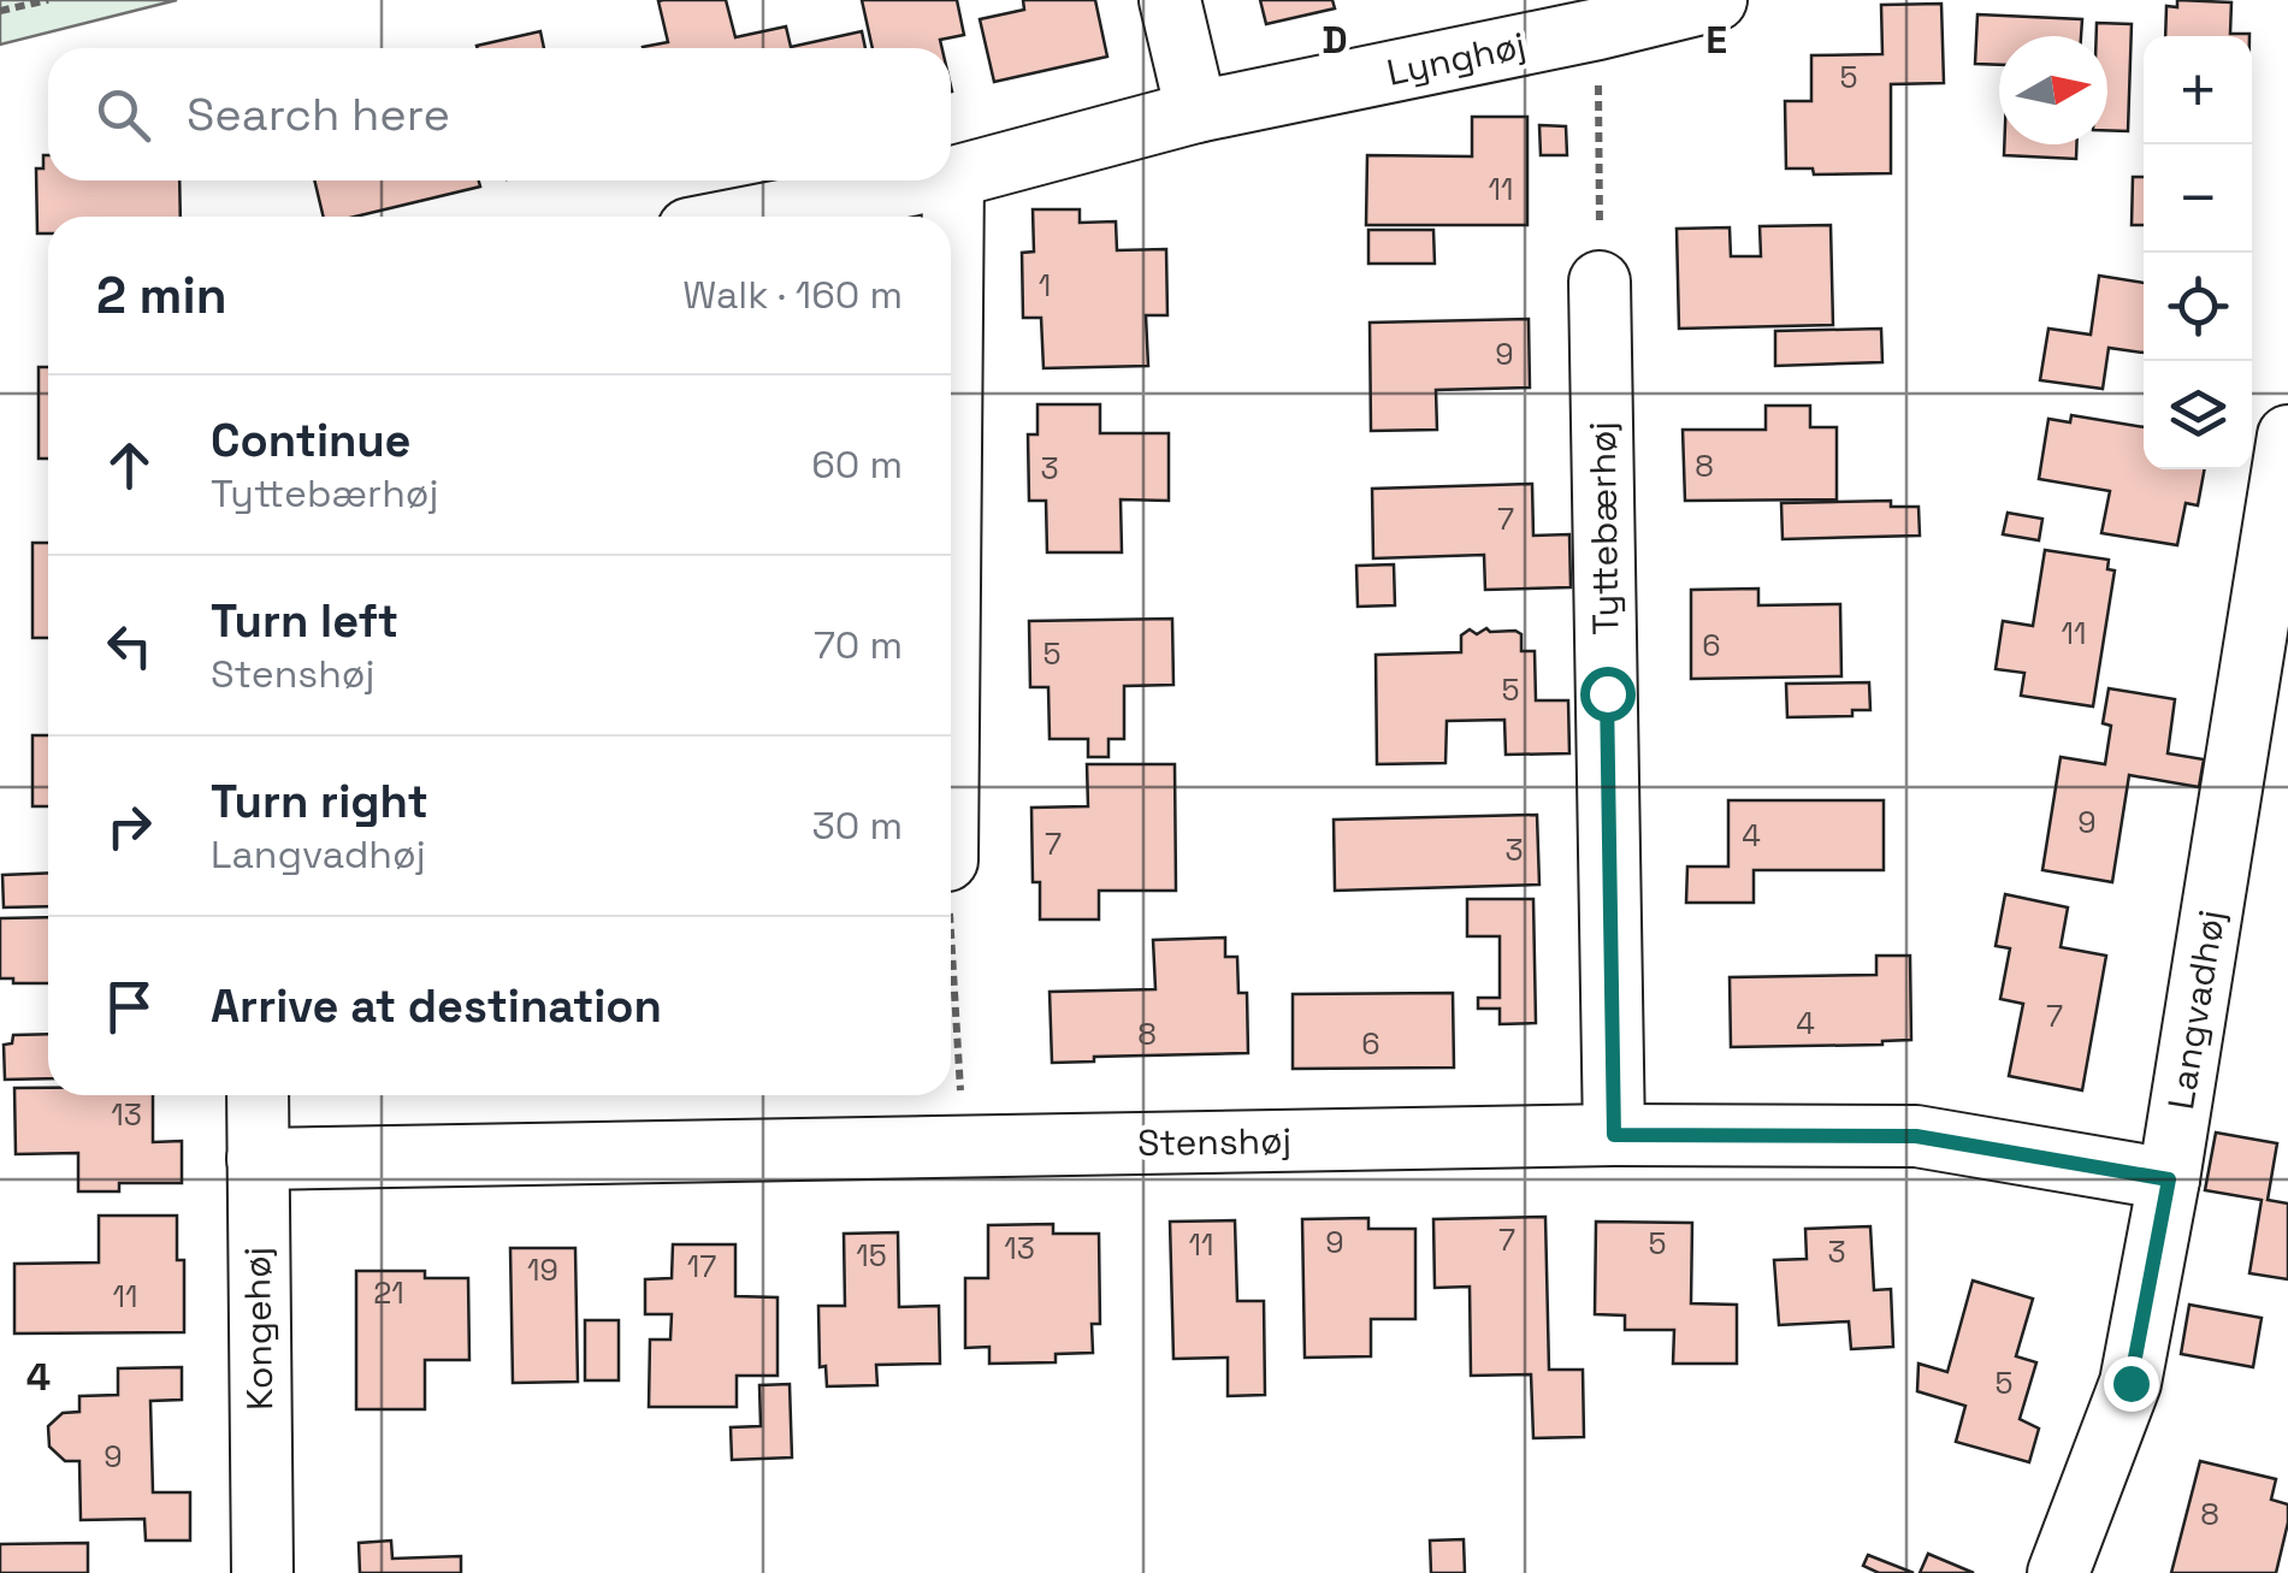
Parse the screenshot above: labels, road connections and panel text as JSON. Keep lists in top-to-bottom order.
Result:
{
  "streets": {
    "street": [
      "Lynghøj",
      "Tyttebærhøj",
      "Langvadhøj",
      "Stenshøj",
      "Kongehøj"
    ]
  },
  "crossings": [
    ["Tyttebærhøj", "Stenshøj"],
    ["Langvadhøj", "Stenshøj"],
    ["Stenshøj", "Kongehøj"]
  ],
  "house_numbers": [
    "5",
    "11",
    "1",
    "9",
    "8",
    "3",
    "7",
    "11",
    "6",
    "5",
    "5",
    "9",
    "4",
    "7",
    "3",
    "7",
    "4",
    "8",
    "6",
    "13",
    "7",
    "9",
    "5",
    "11",
    "13",
    "3",
    "15",
    "17",
    "19",
    "21",
    "11",
    "5",
    "9",
    "8"
  ],
  "north": "right",
  "page": {
    "map_buttons": ["+", "−"],
    "search": "Search here",
    "heading": ["2 min", "Walk · 160 m"],
    "list": [
      ["Continue", "Tyttebærhøj", "60 m"],
      ["Turn left", "Stenshøj", "70 m"],
      ["Turn right", "Langvadhøj", "30 m"],
      "Arrive at destination"
    ]
  },
  "grid": {
    "columns": ["D", "E"],
    "rows": ["4"]
  }
}
